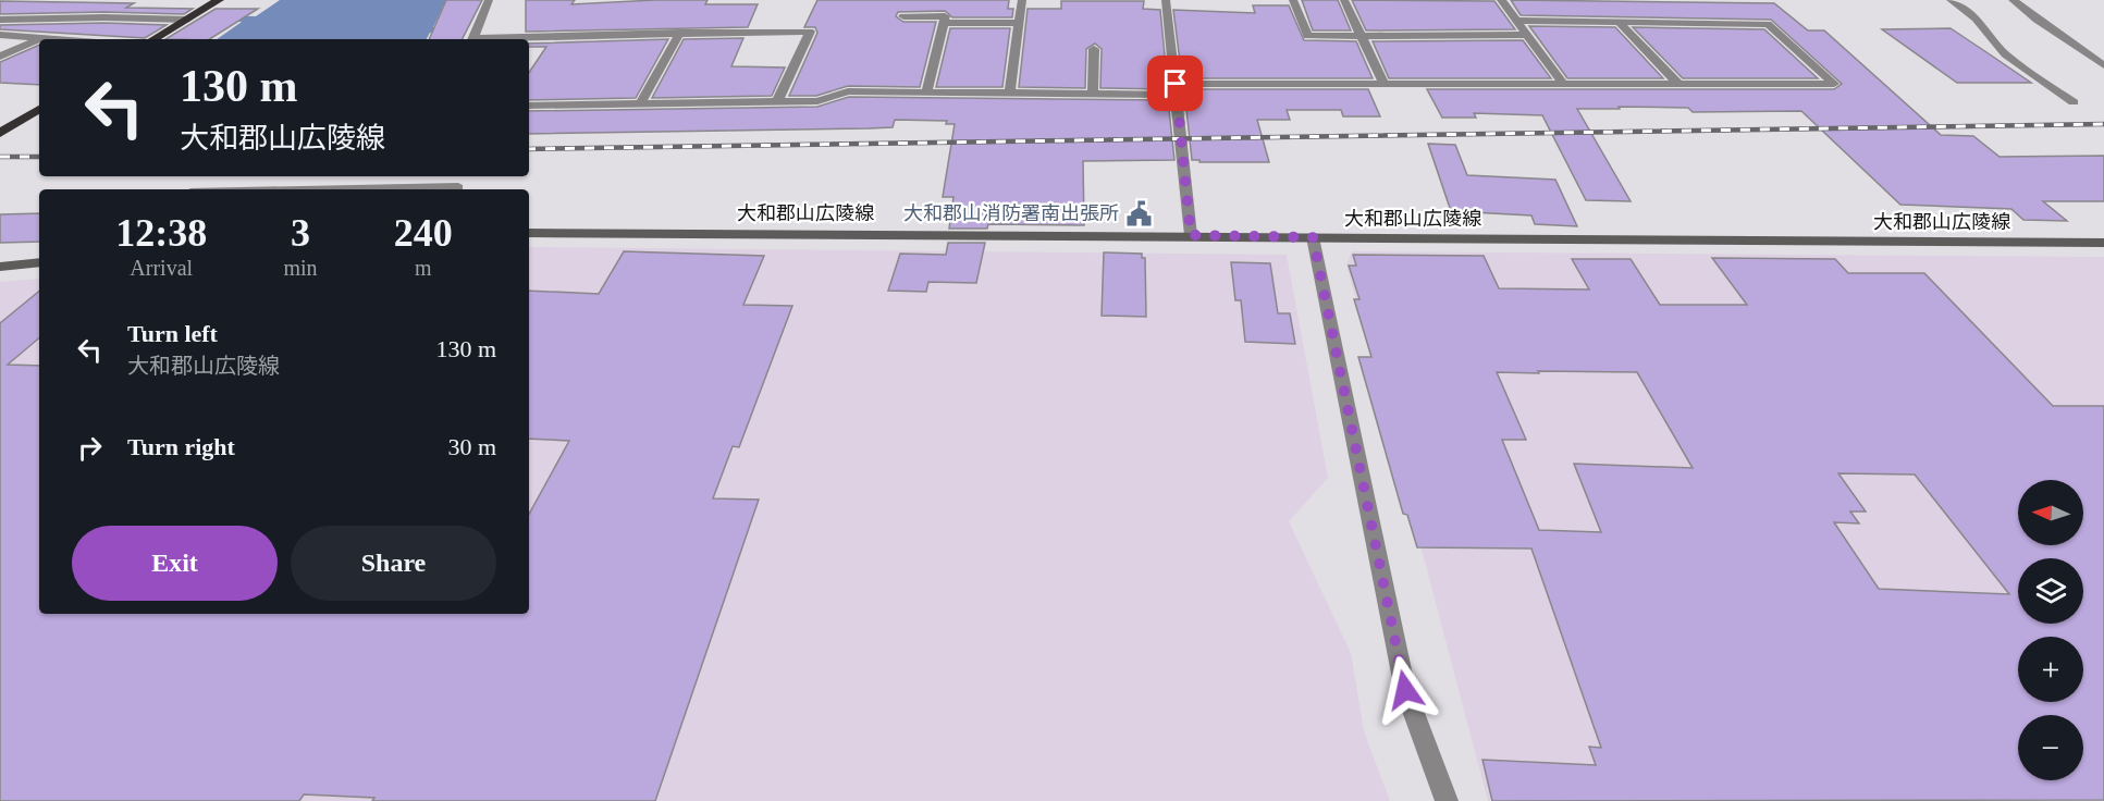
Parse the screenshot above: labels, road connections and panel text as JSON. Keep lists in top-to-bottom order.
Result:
{
  "streets": {
    "main road": ["大和郡山広陵線"]
  },
  "places": {
    "public building": ["大和郡山消防署南出張所"]
  },
  "north": "left",
  "page": {
    "turn": ["130 m", "大和郡山広陵線"],
    "eta": [
      "12:38",
      "Arrival",
      "3",
      "min",
      "240",
      "m"
    ],
    "list": [
      {
        "name": "Turn left",
        "note": "大和郡山広陵線",
        "value": "130 m"
      },
      {
        "name": "Turn right",
        "value": "30 m"
      }
    ],
    "map_buttons": ["+", "−"],
    "buttons": ["Exit", "Share"]
  }
}
